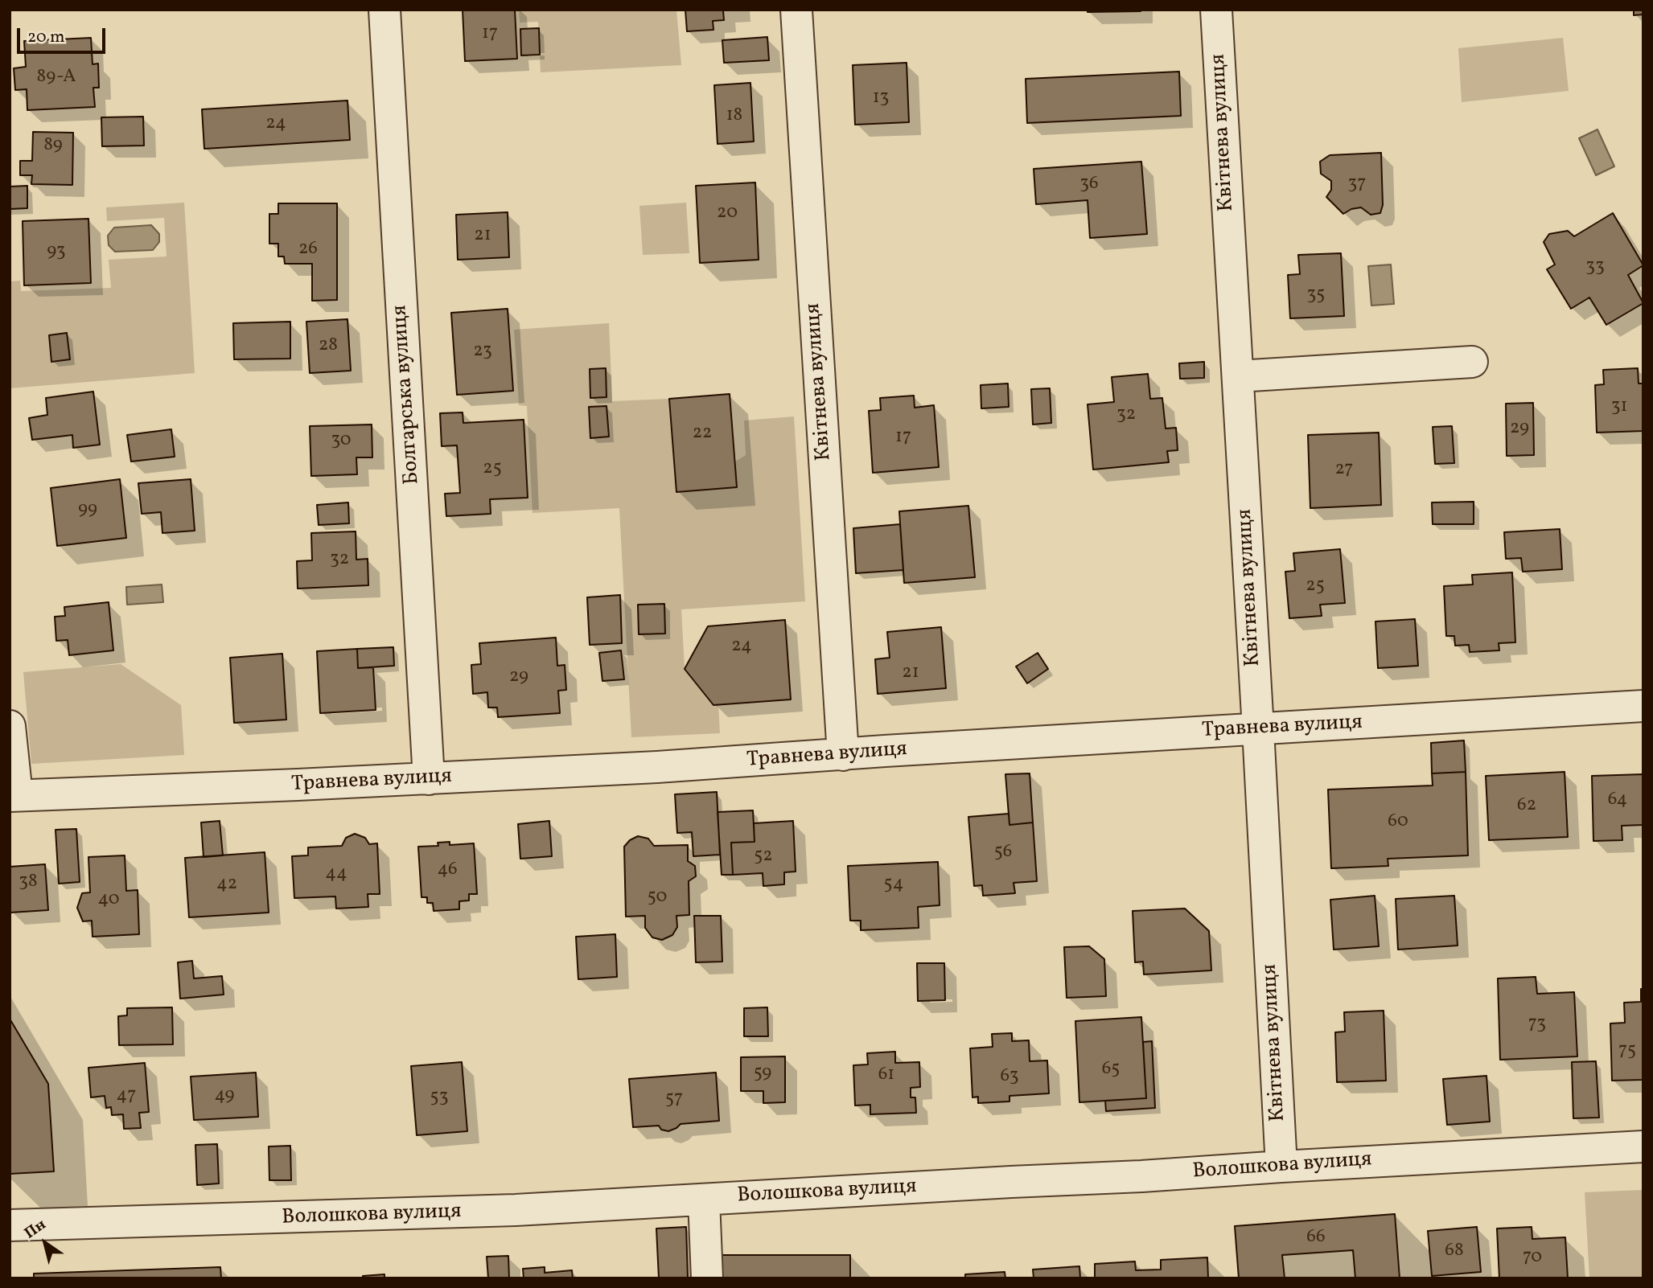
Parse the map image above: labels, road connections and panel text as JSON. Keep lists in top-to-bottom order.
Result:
{
  "streets": {
    "street": [
      "Квітнева вулиця",
      "Болгарська вулиця",
      "Травнева вулиця",
      "Волошкова вулиця"
    ]
  },
  "crossings": [
    ["Квітнева вулиця", "Травнева вулиця"],
    ["Квітнева вулиця", "Волошкова вулиця"],
    ["Болгарська вулиця", "Травнева вулиця"]
  ],
  "house_numbers": [
    "17",
    "89-А",
    "13",
    "18",
    "24",
    "89",
    "36",
    "37",
    "20",
    "21",
    "26",
    "93",
    "33",
    "35",
    "28",
    "23",
    "31",
    "32",
    "29",
    "22",
    "17",
    "30",
    "25",
    "27",
    "99",
    "32",
    "25",
    "24",
    "21",
    "29",
    "64",
    "62",
    "60",
    "56",
    "52",
    "46",
    "44",
    "38",
    "42",
    "54",
    "50",
    "40",
    "73",
    "75",
    "65",
    "59",
    "61",
    "63",
    "47",
    "49",
    "53",
    "57",
    "66",
    "68",
    "70"
  ],
  "scale_bar": "20 m",
  "north": "top left"
}
